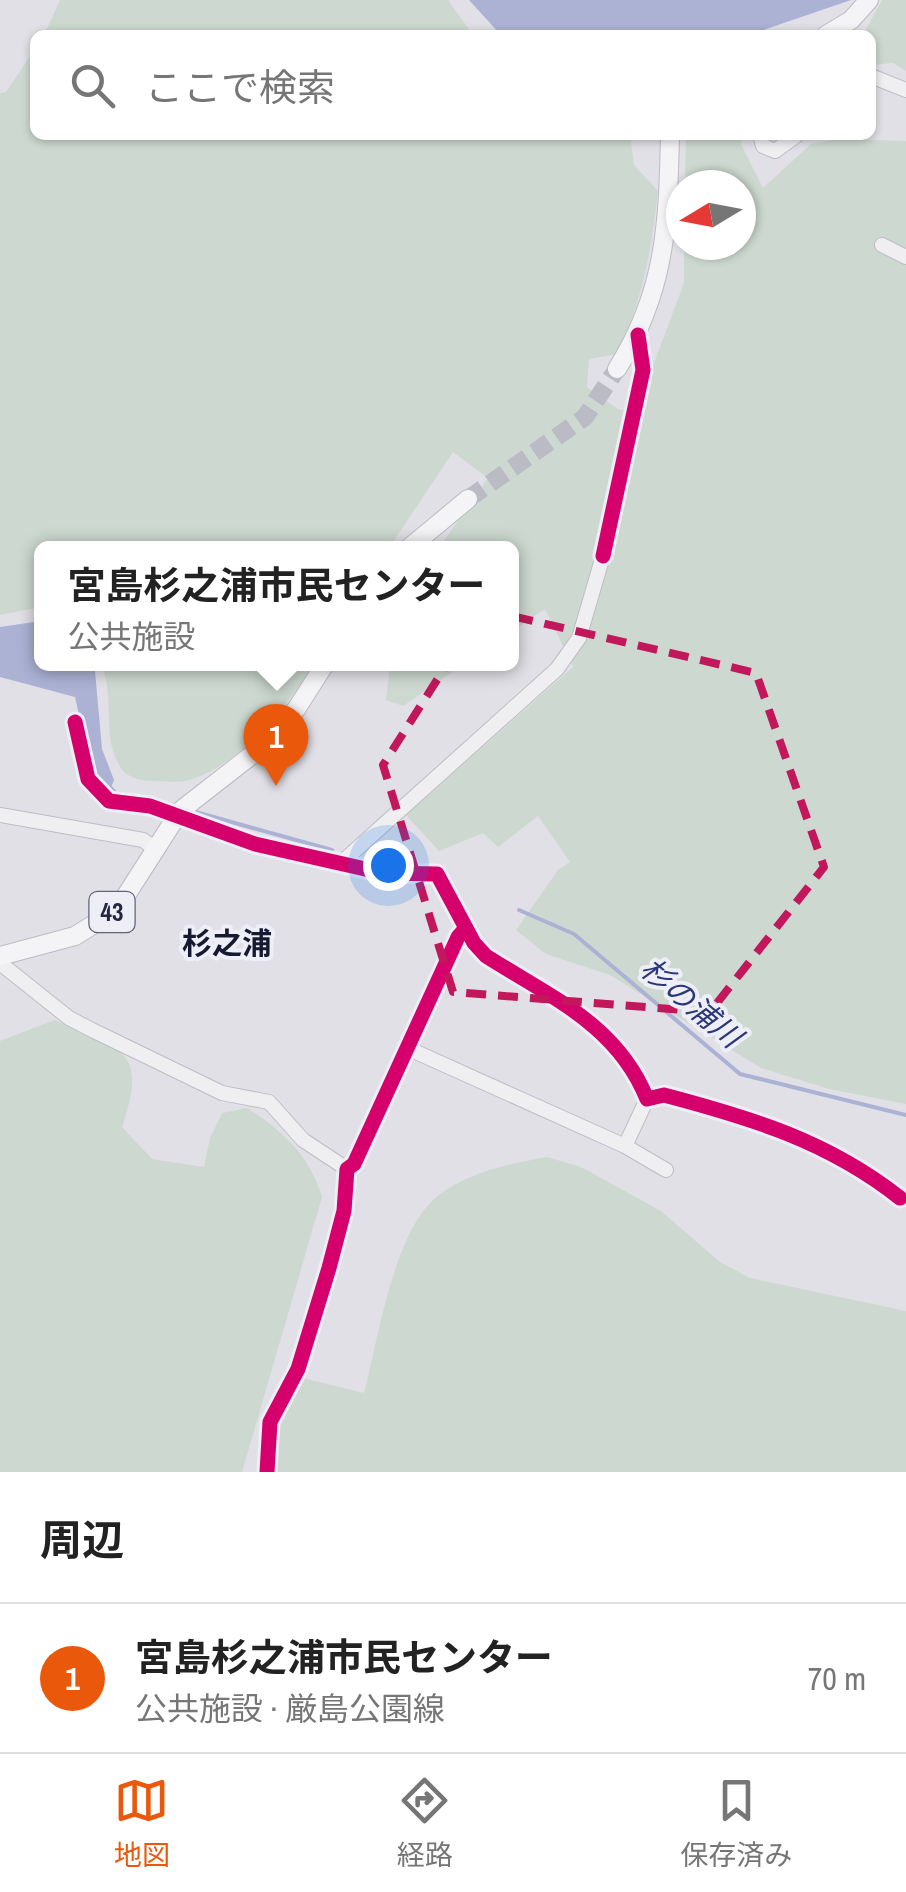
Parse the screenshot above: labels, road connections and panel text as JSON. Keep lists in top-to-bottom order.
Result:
{
  "streets": {
    "main road": ["43"]
  },
  "districts": ["杉之浦"],
  "water": ["杉の浦川"],
  "north": "left",
  "page": {
    "search": "ここで検索",
    "popup": ["宮島杉之浦市民センター", "公共施設"],
    "pins": "1",
    "heading": "周辺",
    "list": [
      {
        "mark": "1",
        "name": "宮島杉之浦市民センター",
        "note": "公共施設 · 厳島公園線",
        "value": "70 m"
      }
    ],
    "nav": ["地図", "経路", "保存済み"]
  }
}
